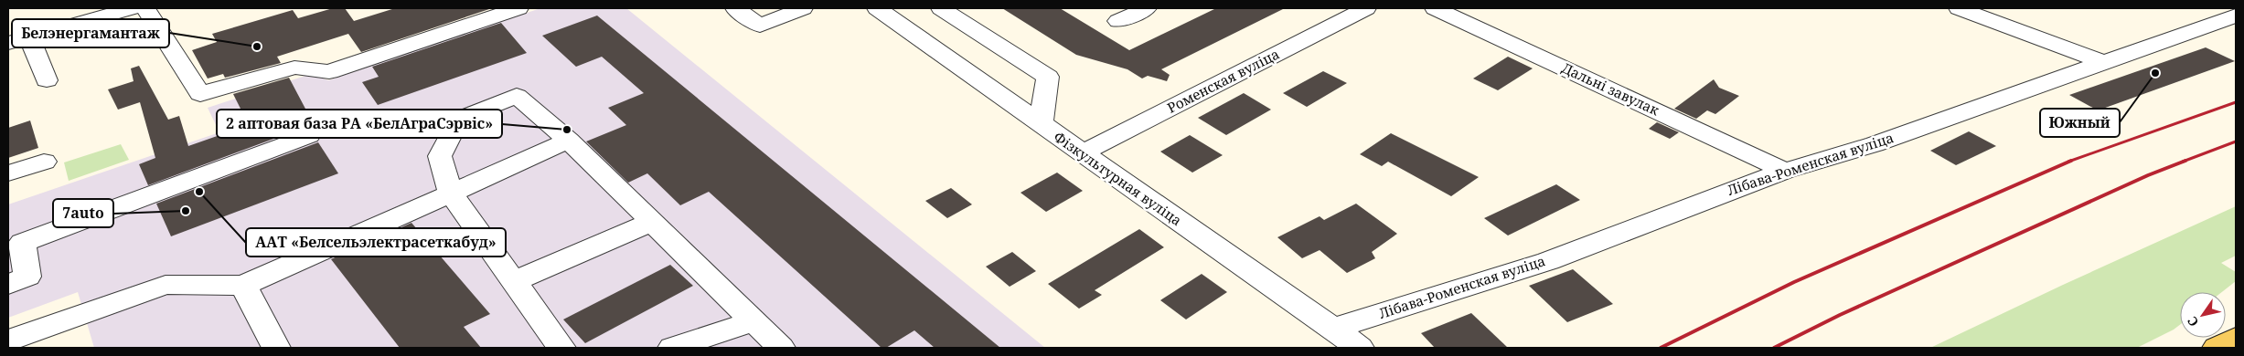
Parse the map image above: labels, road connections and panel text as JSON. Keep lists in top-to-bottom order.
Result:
{
  "streets": {
    "street": [
      "Роменская вуліца",
      "Дальні завулак",
      "Лібава-Роменская вуліца",
      "Фізкультурная вуліца"
    ]
  },
  "crossings": [
    ["Роменская вуліца", "Фізкультурная вуліца"],
    ["Дальні завулак", "Лібава-Роменская вуліца"],
    ["Лібава-Роменская вуліца", "Фізкультурная вуліца"]
  ],
  "places": [
    "Белэнергамантаж",
    "Южный",
    "2 аптовая база РА «БелАграСэрвіс»",
    "ААТ «Белсельэлектрасеткабуд»",
    "7auto"
  ],
  "north": "bottom left"
}
